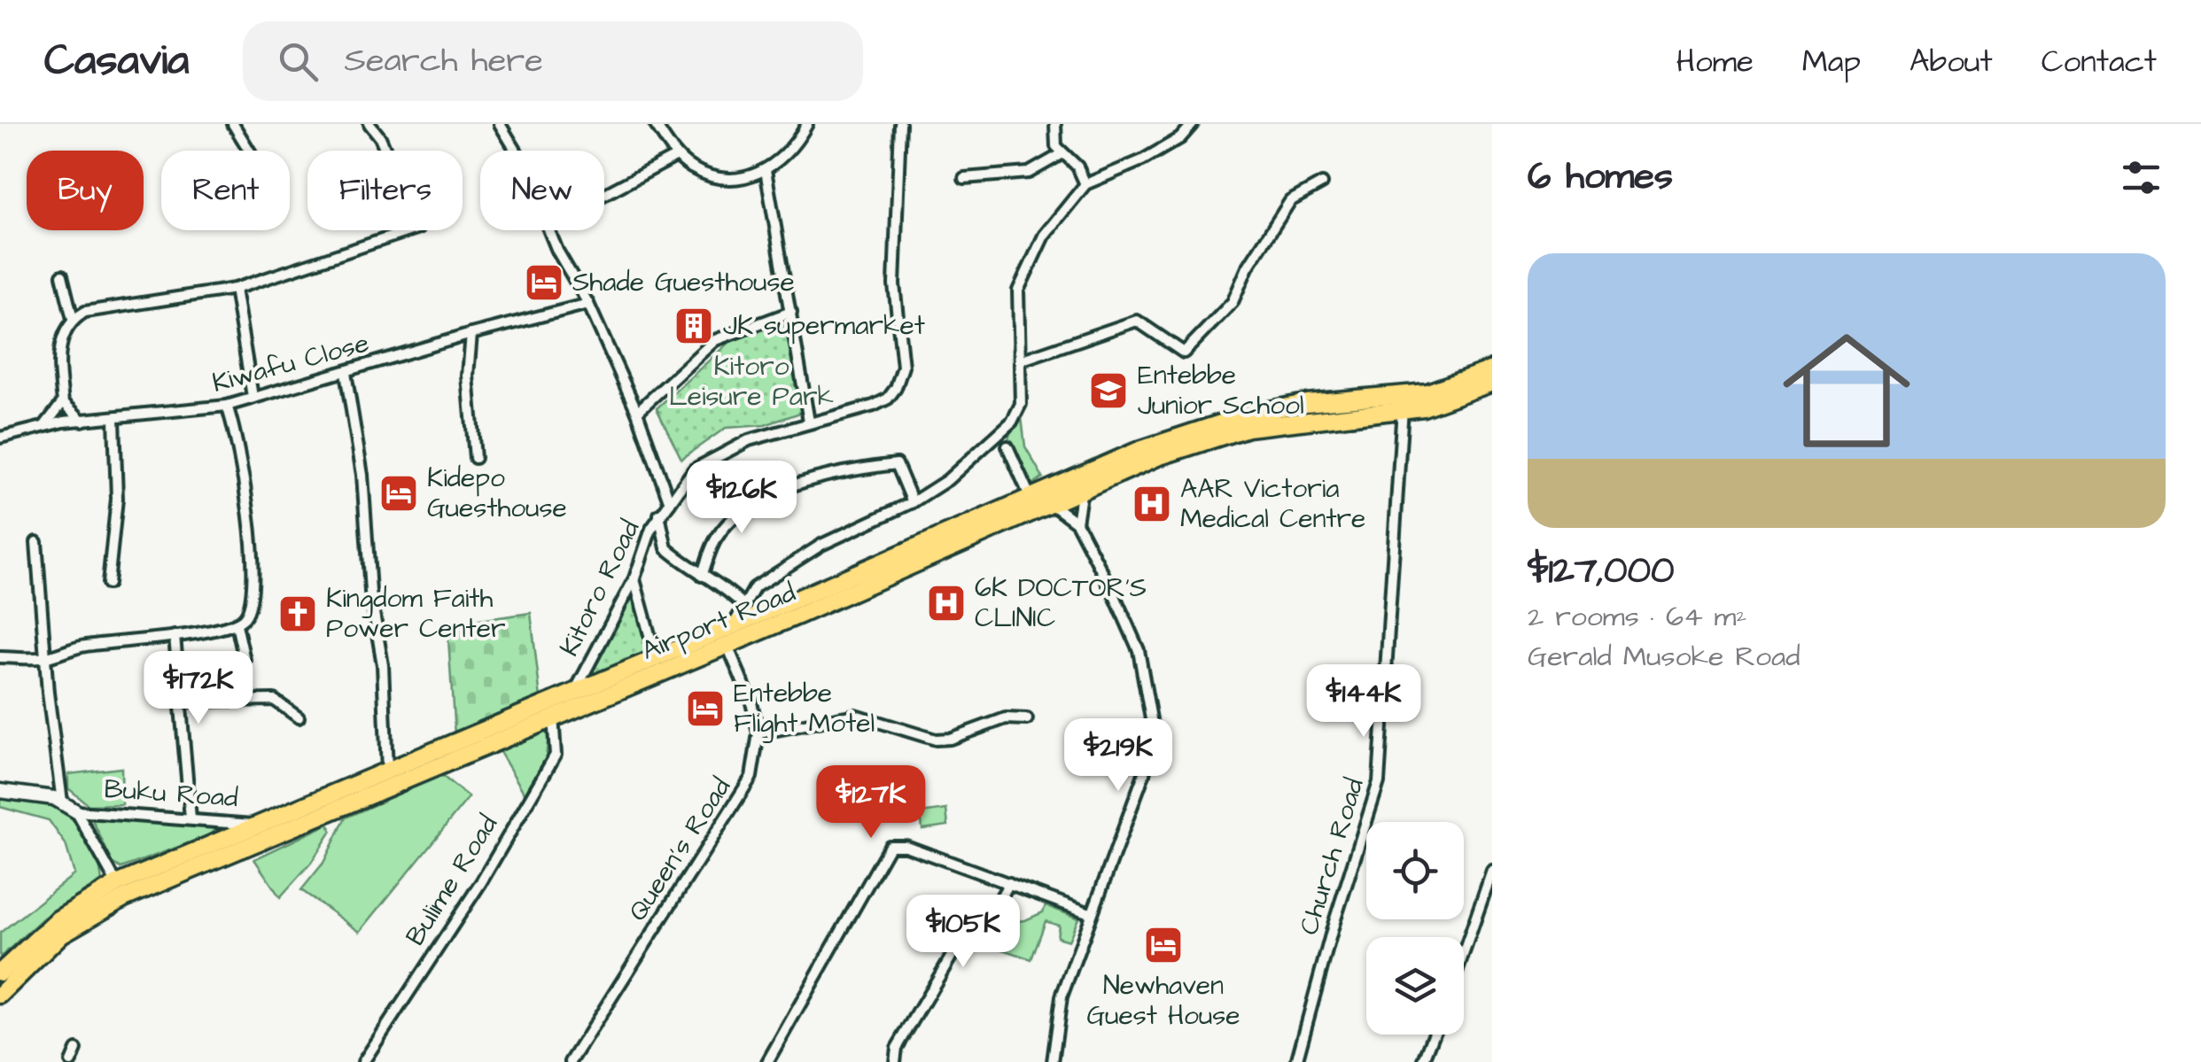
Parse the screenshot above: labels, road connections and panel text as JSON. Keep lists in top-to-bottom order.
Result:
{
  "streets": {
    "highway": ["Airport Road"],
    "street": [
      "Kiwafu Close",
      "Kitoro Road",
      "Buku Road",
      "Queen's Road",
      "Church Road",
      "Bulime Road"
    ]
  },
  "crossings": [
    ["Kitoro Road", "Airport Road"],
    ["Airport Road", "Buku Road"],
    ["Airport Road", "Queen's Road"],
    ["Airport Road", "Church Road"],
    ["Airport Road", "Bulime Road"]
  ],
  "parks": ["Kitoro Leisure Park"],
  "places": {
    "hotel": [
      "Shade Guesthouse",
      "Kidepo Guesthouse",
      "Entebbe Flight Motel",
      "Newhaven Guest House"
    ],
    "building": ["JK supermarket"],
    "school or university": ["Entebbe Junior School"],
    "hospital": ["AAR Victoria Medical Centre", "6K DOCTOR'S CLINIC"],
    "church": ["Kingdom Faith Power Center"]
  },
  "page": {
    "header": "Casavia",
    "search": "Search here",
    "nav": [
      "Home",
      "Map",
      "About",
      "Contact"
    ],
    "heading": "6 homes",
    "chip": [
      "Buy",
      "Rent",
      "Filters",
      "New"
    ],
    "list": [
      {
        "name": "$127,000",
        "note": "2 rooms · 64 m² · Gerald Musoke Road"
      }
    ],
    "price": [
      "$126K",
      "$172K",
      "$144K",
      "$219K",
      "$127K",
      "$105K"
    ]
  }
}
